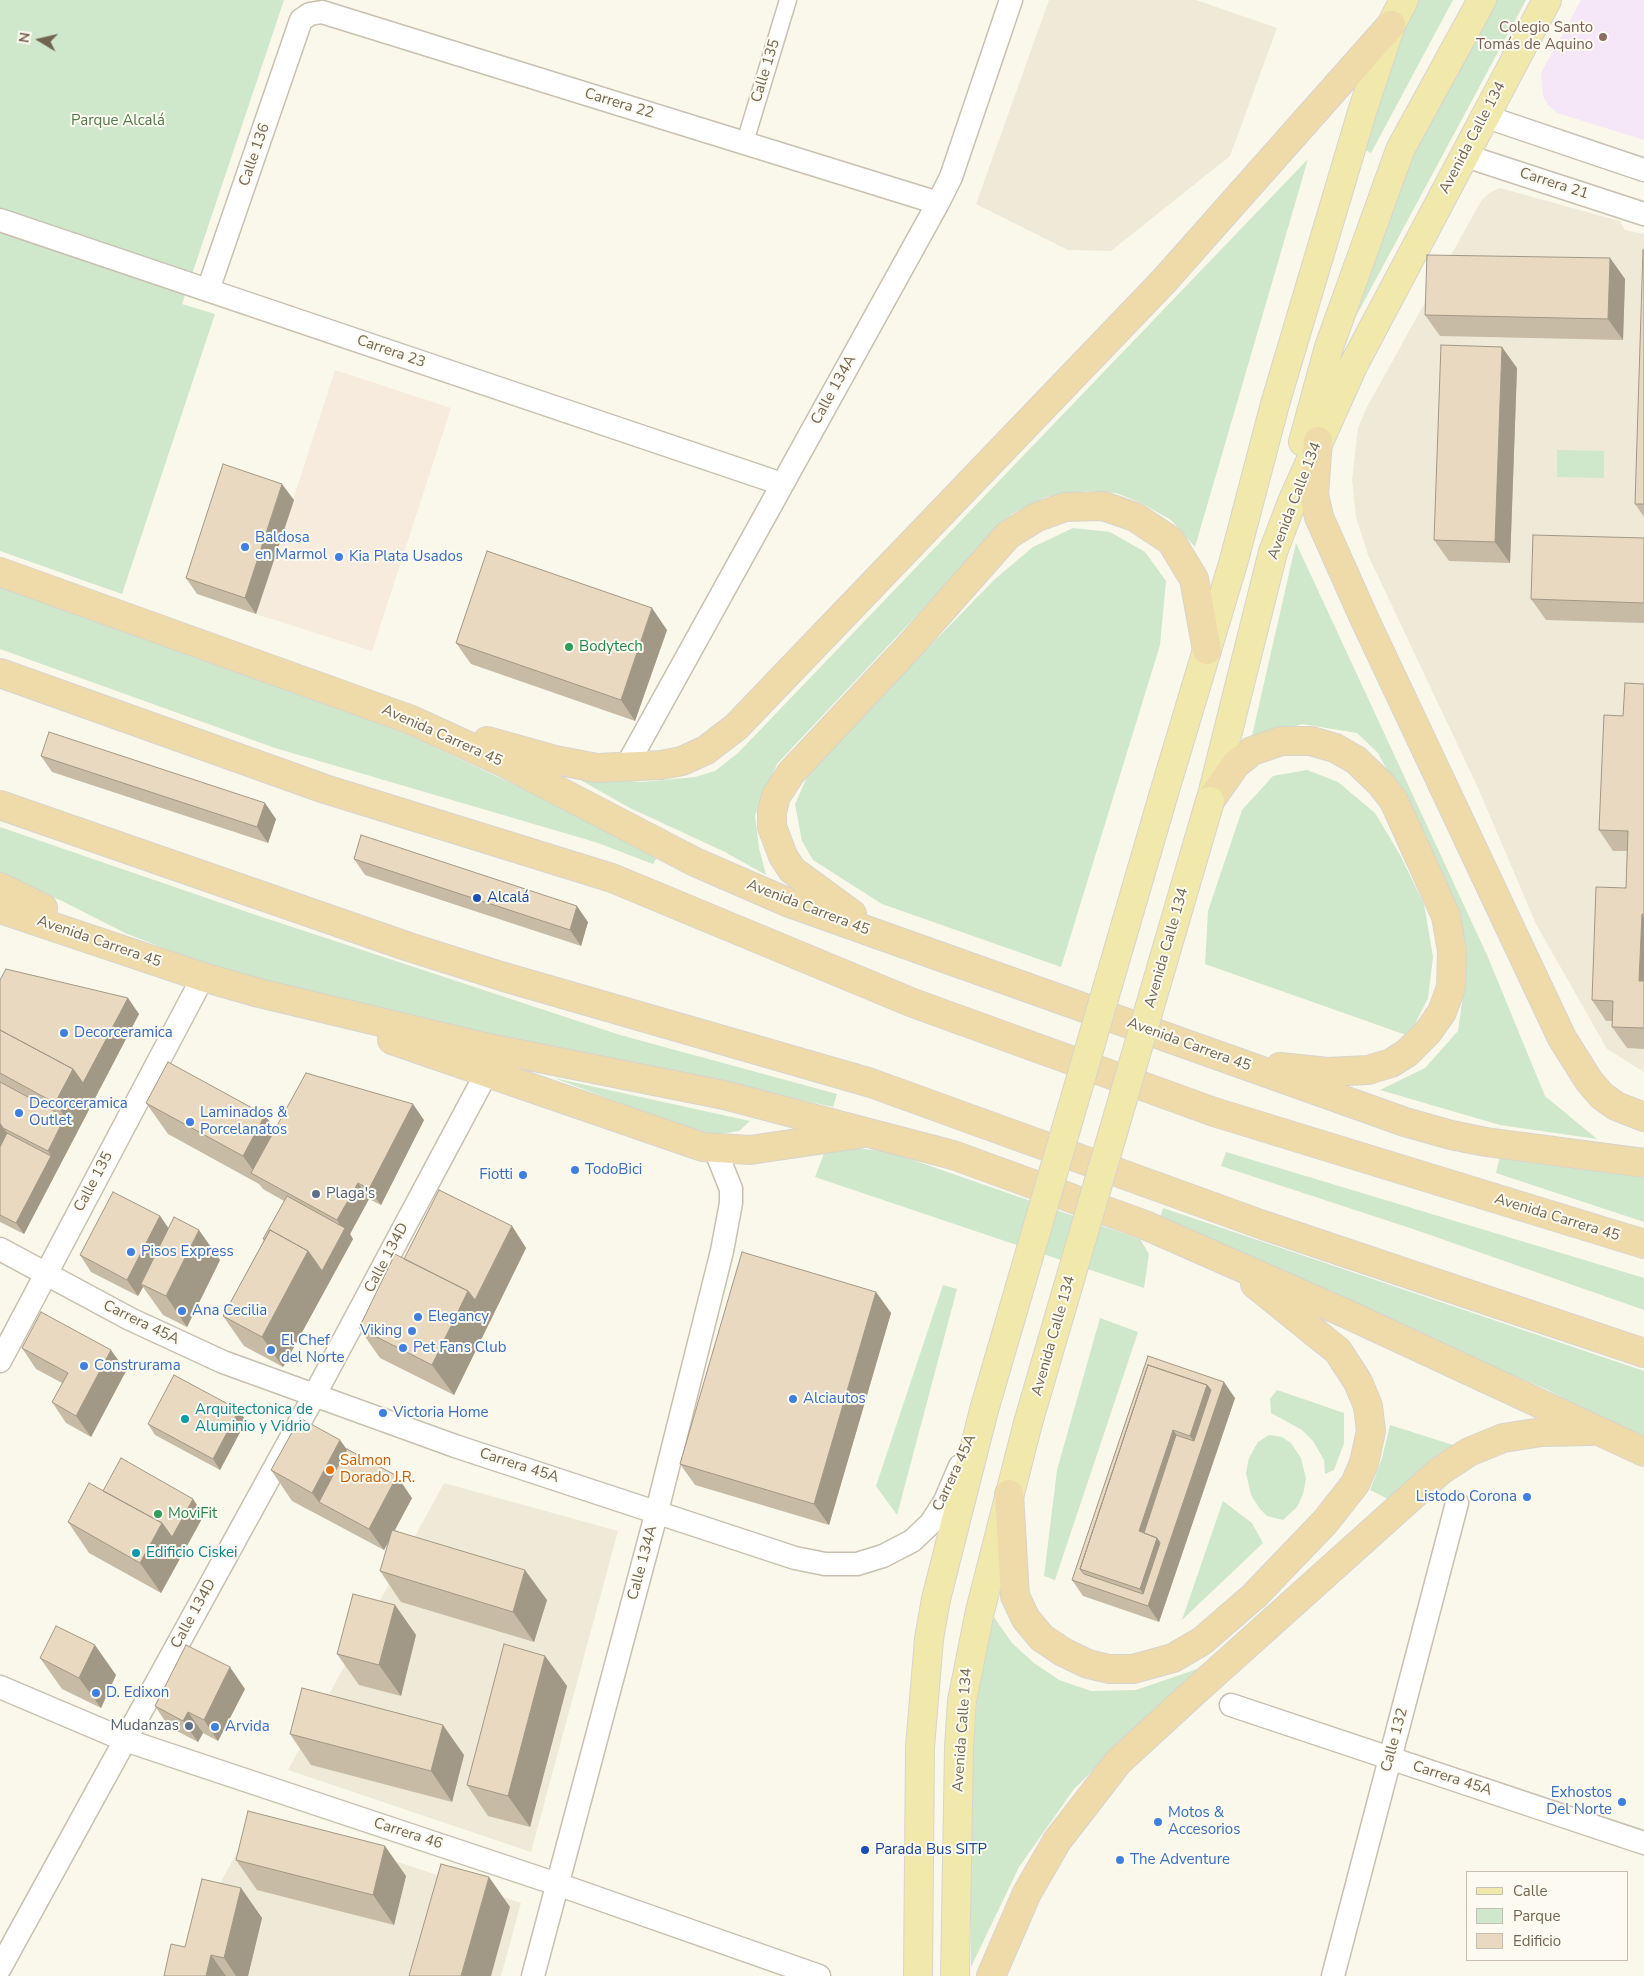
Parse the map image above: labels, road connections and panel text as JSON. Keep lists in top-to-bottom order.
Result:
{
  "streets": {
    "highway": ["Avenida Carrera 45"],
    "main road": ["Avenida Calle 134"],
    "street": [
      "Calle 135",
      "Carrera 22",
      "Calle 136",
      "Carrera 21",
      "Carrera 23",
      "Calle 134A",
      "Calle 134D",
      "Carrera 45A",
      "Calle 132",
      "Carrera 46"
    ]
  },
  "crossings": [
    ["Calle 135", "Carrera 22"],
    ["Calle 135", "Avenida Carrera 45"],
    ["Calle 135", "Carrera 45A"],
    ["Carrera 22", "Calle 136"],
    ["Carrera 22", "Calle 134A"],
    ["Avenida Calle 134", "Carrera 21"],
    ["Calle 136", "Carrera 23"],
    ["Carrera 23", "Calle 134A"],
    ["Calle 134A", "Carrera 45A"],
    ["Calle 134A", "Carrera 46"],
    ["Calle 134D", "Carrera 45A"],
    ["Calle 134D", "Carrera 46"],
    ["Carrera 45A", "Calle 132"]
  ],
  "parks": ["Parque Alcalá"],
  "places": [
    "Colegio Santo Tomás de Aquino",
    "Baldosa en Marmol",
    "Kia Plata Usados",
    "Bodytech",
    "Alcalá",
    "Decorceramica",
    "Decorceramica Outlet",
    "Laminados & Porcelanatos",
    "TodoBici",
    "Fiotti",
    "Plaga's",
    "Pisos Express",
    "Ana Cecilia",
    "Elegancy",
    "Viking",
    "Pet Fans Club",
    "El Chef del Norte",
    "Construrama",
    "Alciautos",
    "Victoria Home",
    "Arquitectonica de Aluminio y Vidrio",
    "Salmon Dorado J.R.",
    "Listodo Corona",
    "MoviFit",
    "Edificio Ciskei",
    "D. Edixon",
    "Mudanzas",
    "Arvida",
    "Exhostos Del Norte",
    "Motos & Accesorios",
    "Parada Bus SITP",
    "The Adventure"
  ],
  "legend": ["Calle", "Parque", "Edificio"],
  "north": "left"
}
